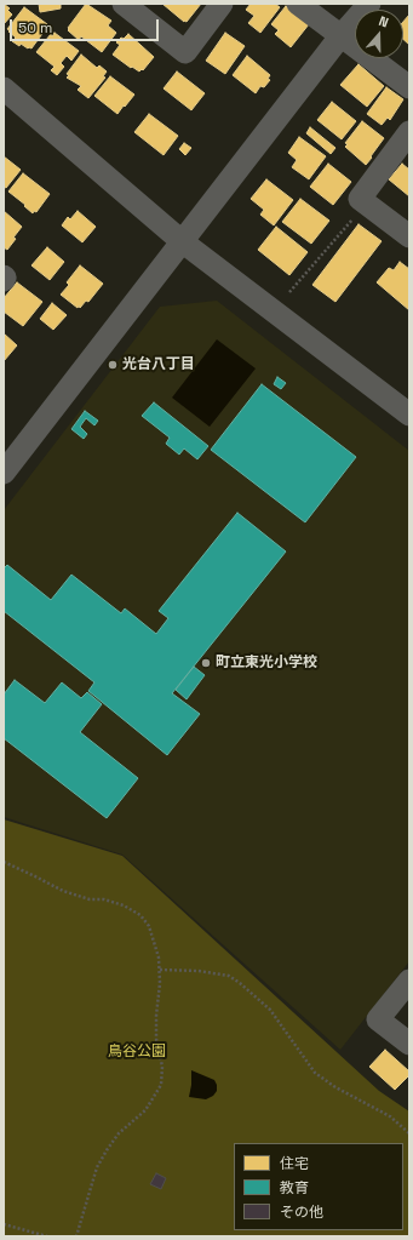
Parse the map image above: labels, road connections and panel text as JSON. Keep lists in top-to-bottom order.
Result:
{
  "parks": ["鳥谷公園"],
  "places": ["光台八丁目", "町立東光小学校"],
  "legend": ["住宅", "教育", "その他"],
  "scale_bar": "50 m",
  "north": "top"
}
